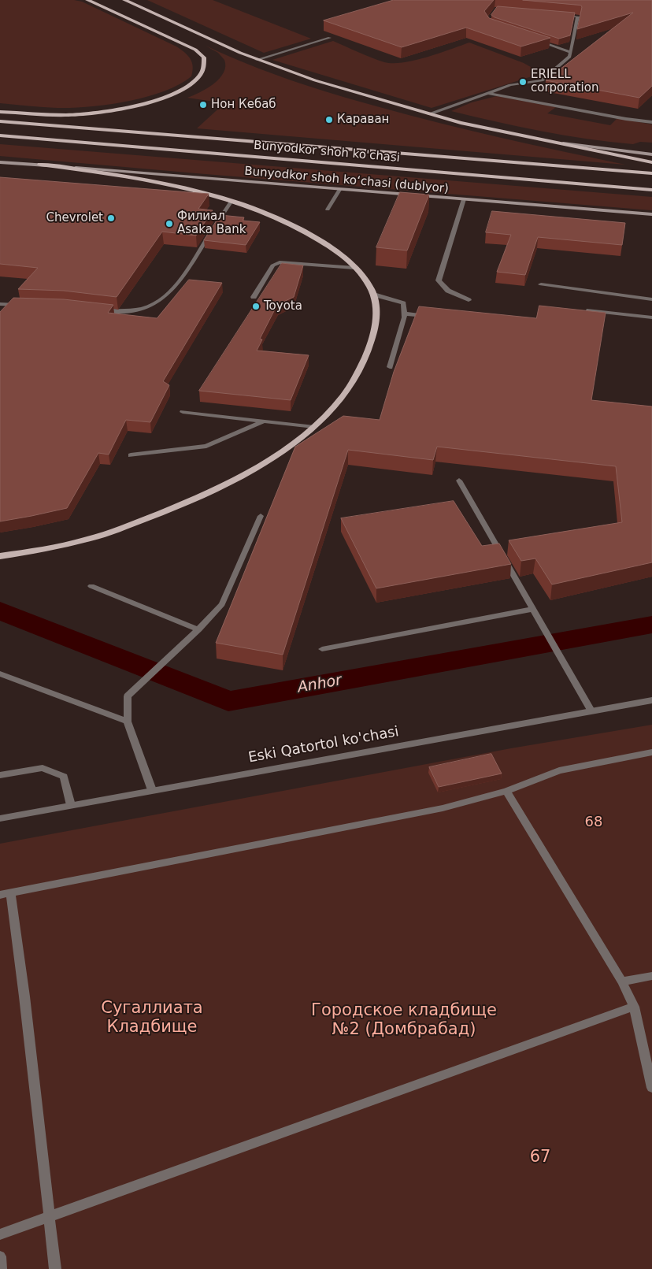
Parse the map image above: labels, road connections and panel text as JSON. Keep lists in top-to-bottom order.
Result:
{
  "streets": {
    "main road": ["Bunyodkor shoh ko'chasi"],
    "street": ["Bunyodkor shoh koʻchasi (dublyor)", "Eski Qatortol ko'chasi"]
  },
  "water": ["Anhor"],
  "parks": [
    "68",
    "Сугаллиата Кладбище",
    "Городское кладбище №2 (Домбрабад)",
    "67"
  ],
  "places": [
    "ERIELL corporation",
    "Нон Кебаб",
    "Караван",
    "Chevrolet",
    "Филиал Asaka Bank",
    "Toyota"
  ]
}
